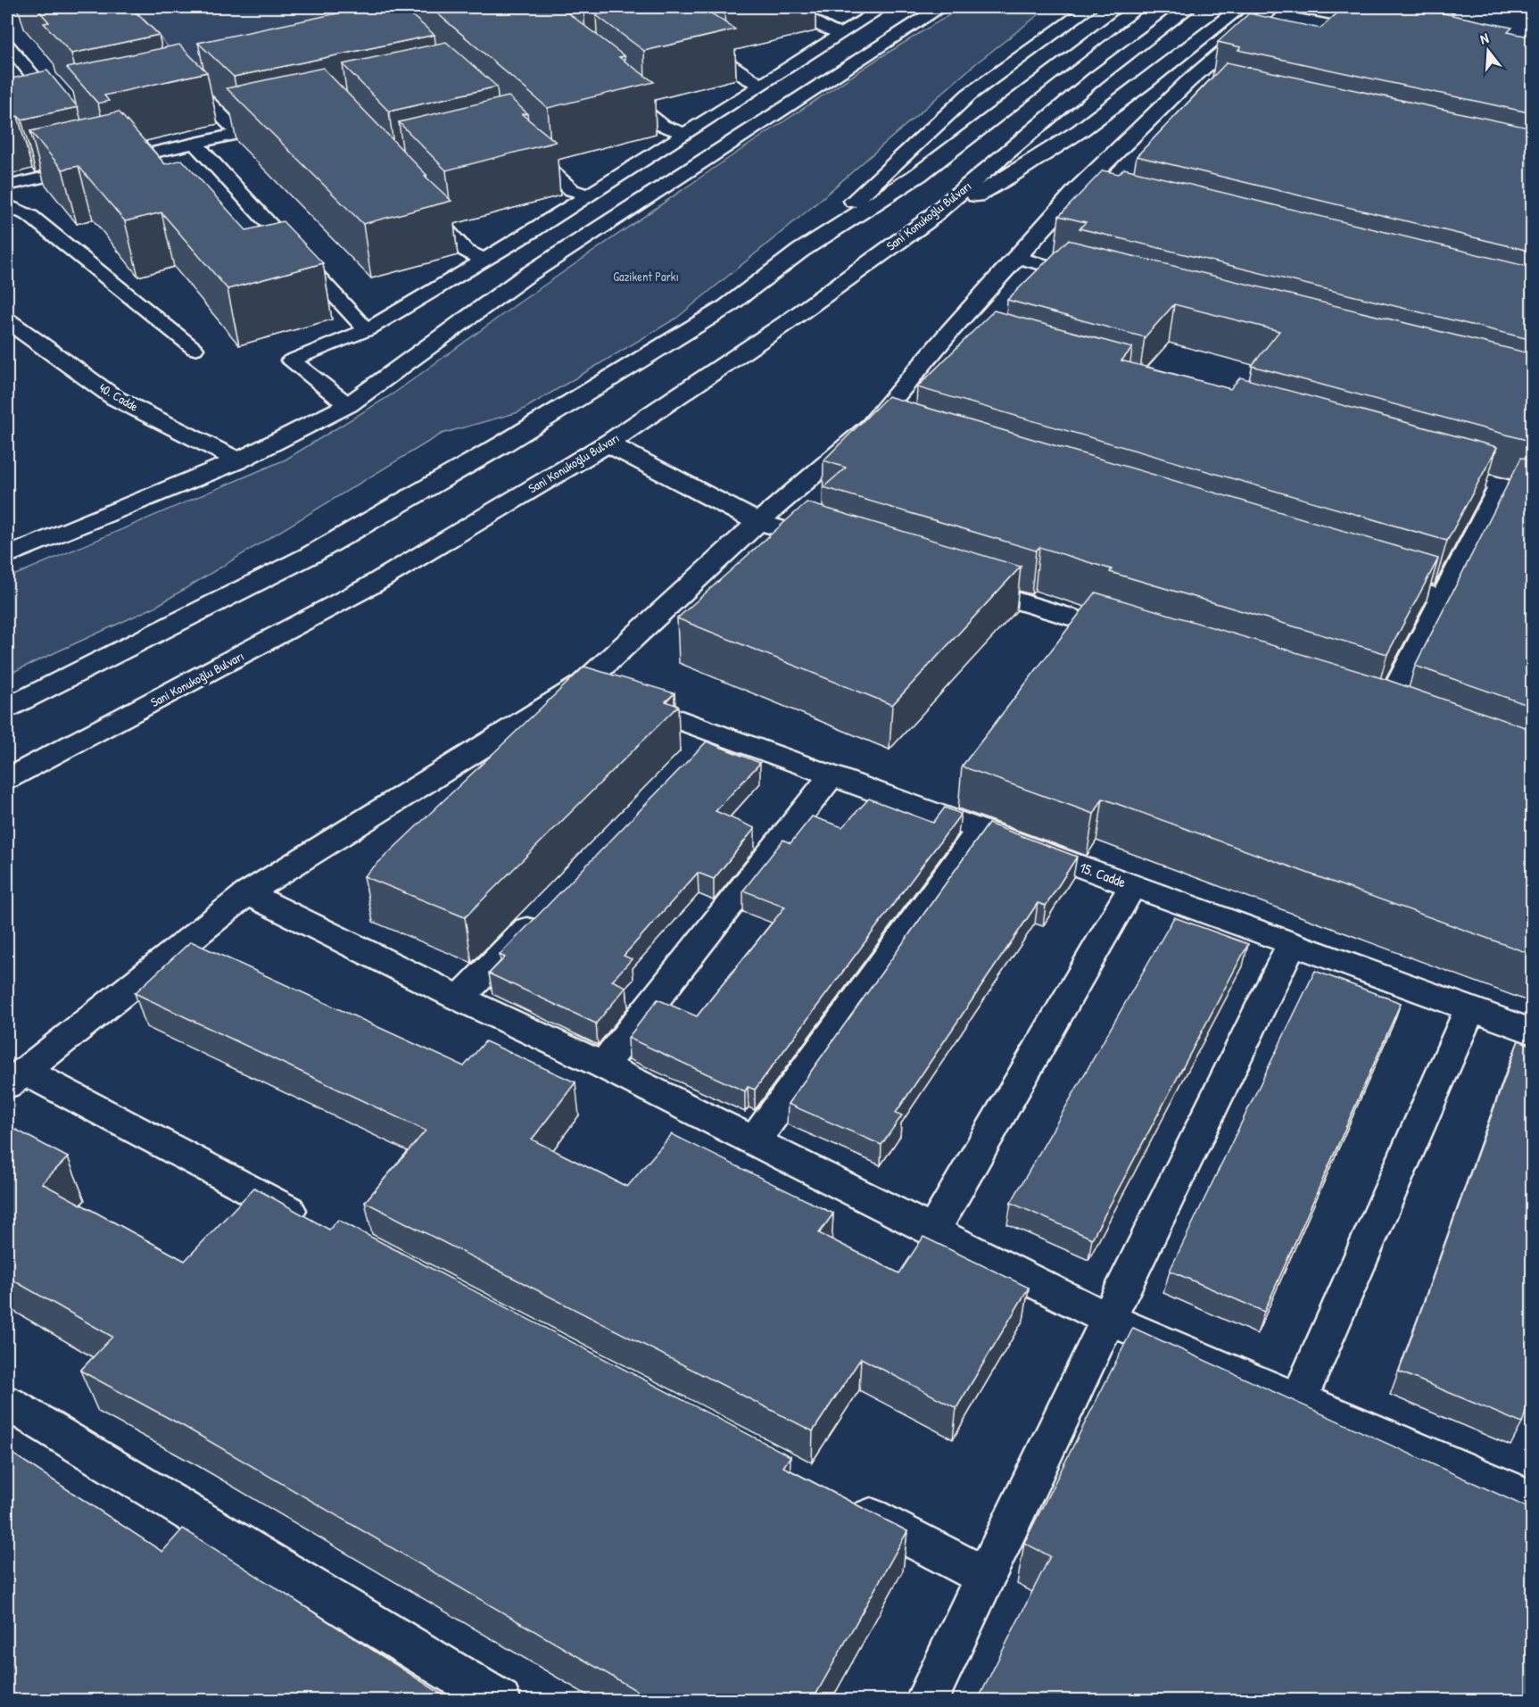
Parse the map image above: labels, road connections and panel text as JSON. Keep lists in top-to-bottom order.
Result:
{
  "streets": {
    "main road": ["Sani Konukoğlu Bulvarı", "40. Cadde", "15. Cadde"]
  },
  "parks": ["Gazikent Parkı"],
  "north": "top"
}
